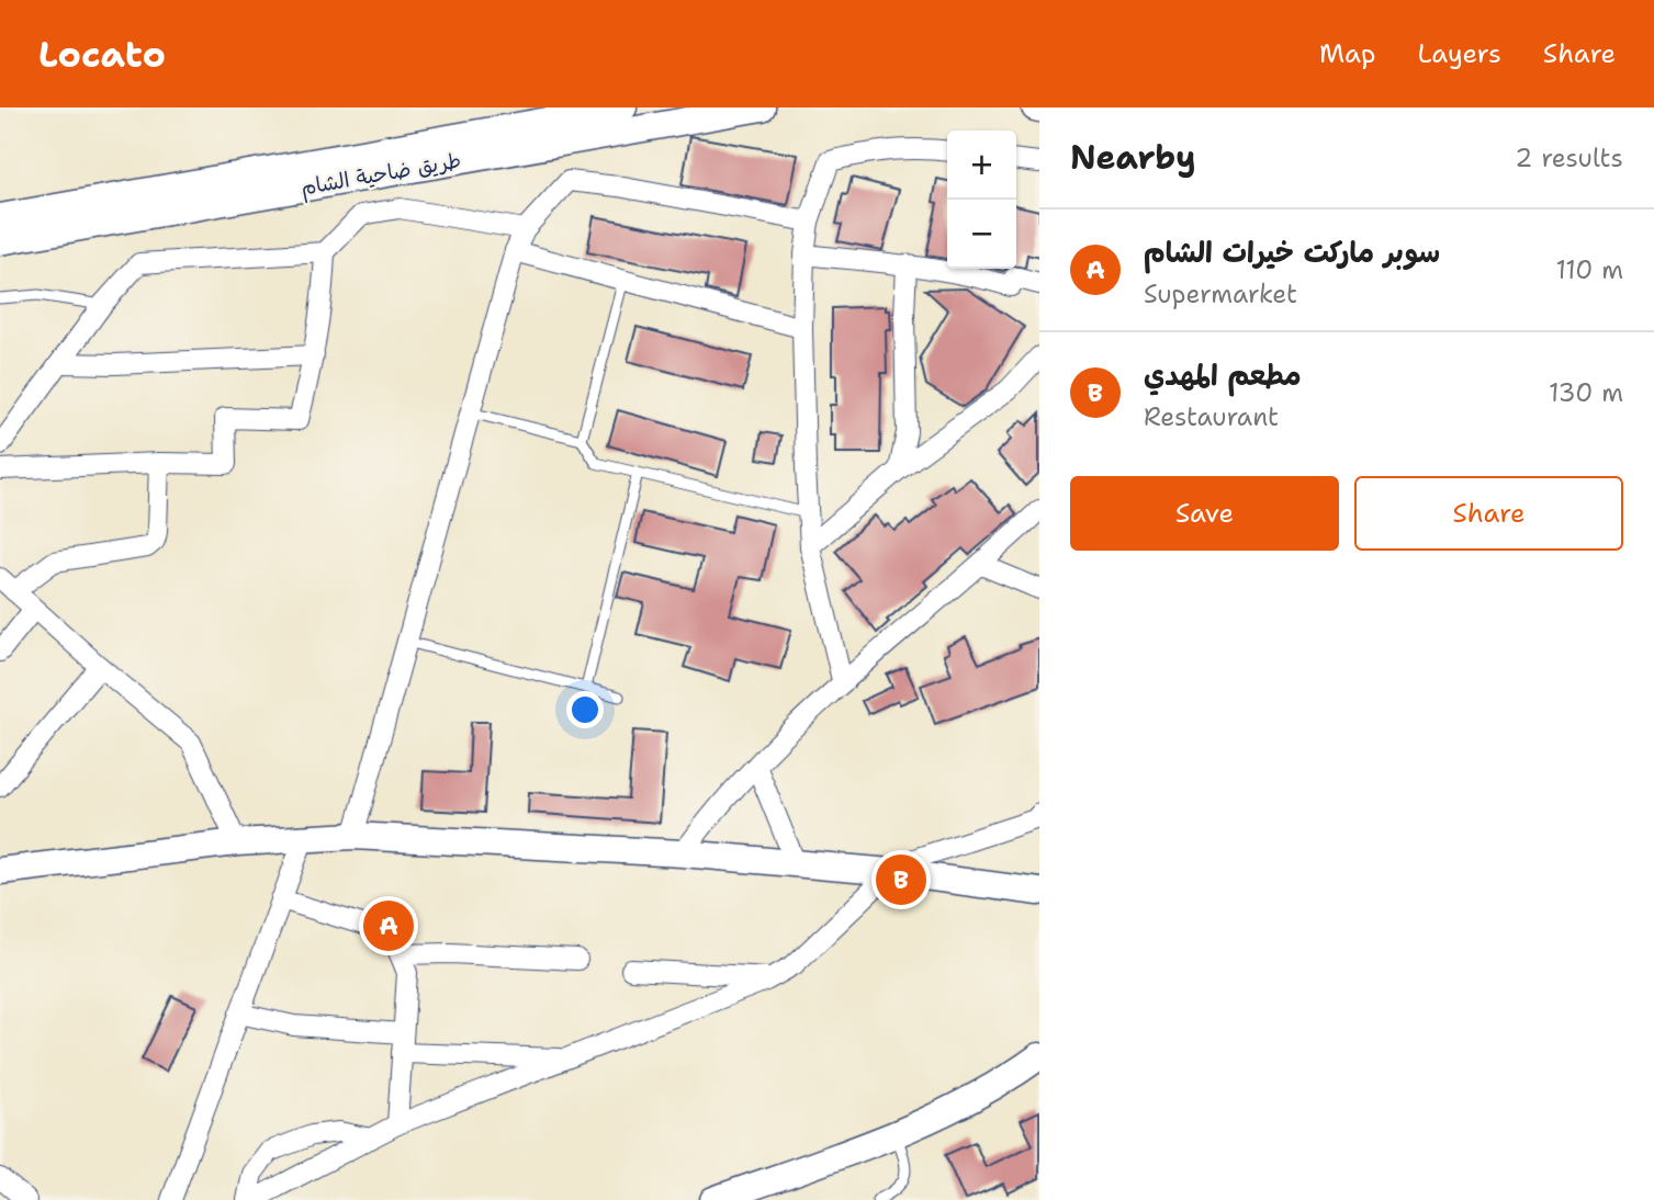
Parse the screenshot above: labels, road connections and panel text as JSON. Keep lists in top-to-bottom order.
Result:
{
  "streets": {
    "main road": ["طريق ضاحية الشام"]
  },
  "page": {
    "header": "Locato",
    "nav": ["Map", "Layers", "Share"],
    "heading": ["Nearby", "2 results"],
    "map_buttons": ["+", "−"],
    "list": [
      {
        "mark": "A",
        "name": "سوبر ماركت خيرات الشام",
        "note": "Supermarket",
        "value": "110 m"
      },
      {
        "mark": "B",
        "name": "مطعم المهدي",
        "note": "Restaurant",
        "value": "130 m"
      }
    ],
    "buttons": ["Save", "Share"],
    "pins": ["B", "A"]
  }
}
